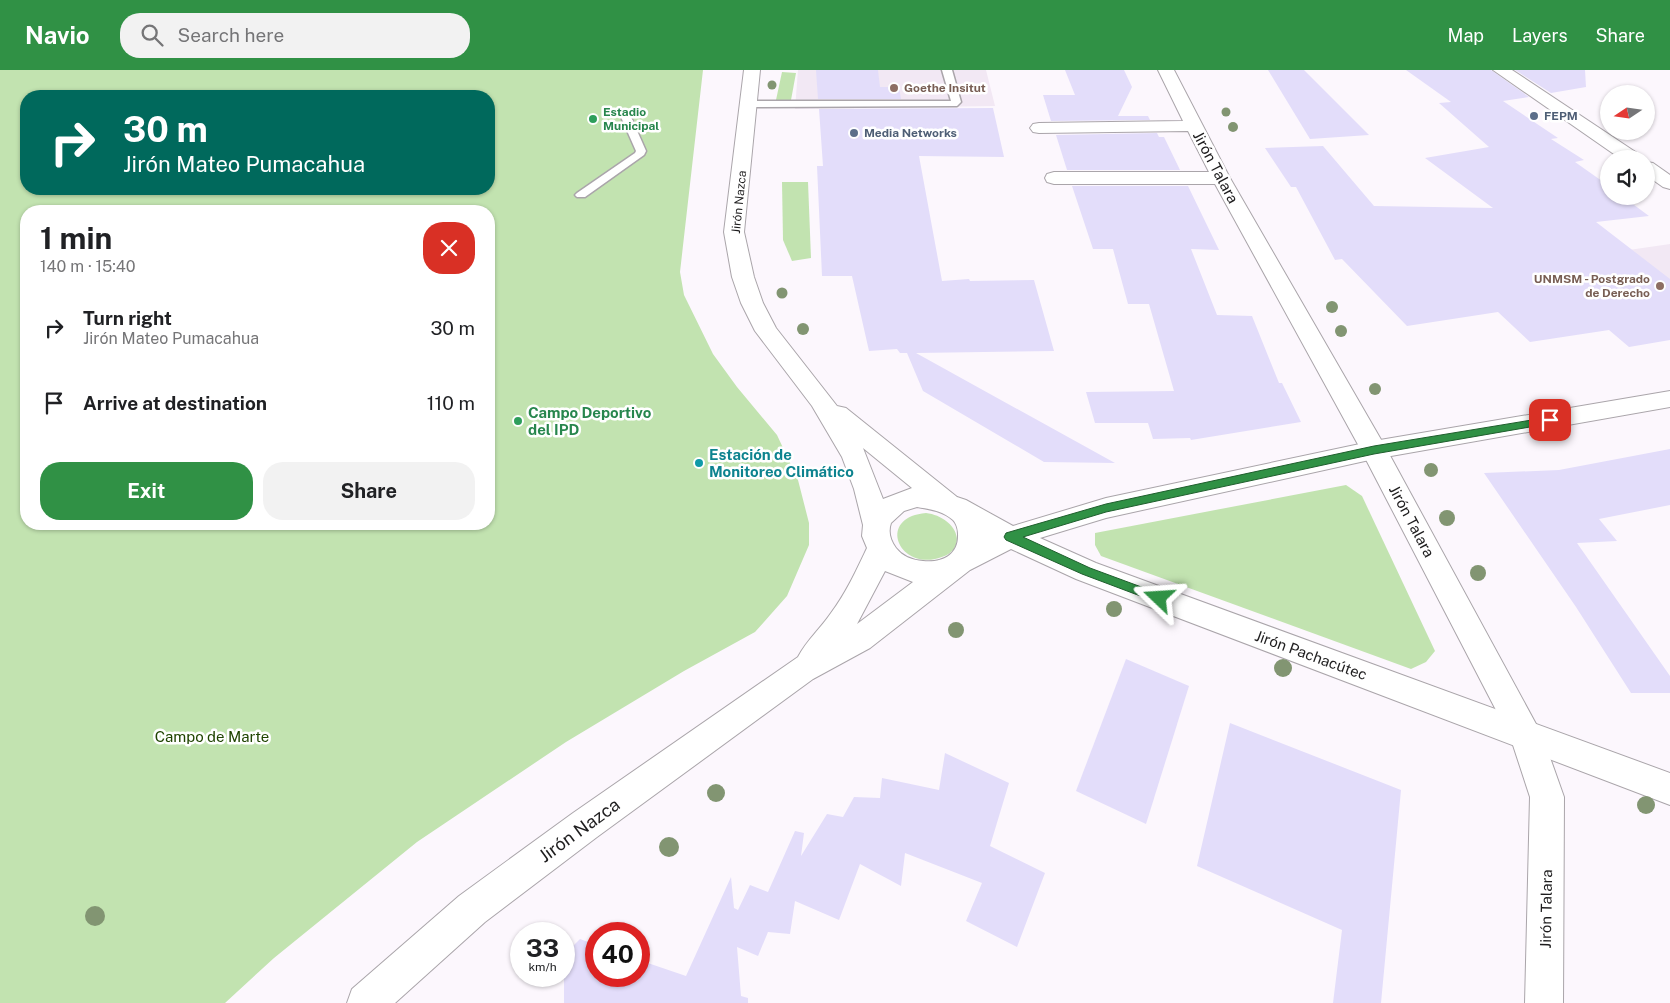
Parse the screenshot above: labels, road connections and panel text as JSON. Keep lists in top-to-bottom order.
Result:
{
  "streets": {
    "street": ["Jirón Talara", "Jirón Nazca", "Jirón Pachacútec"]
  },
  "crossings": [
    ["Jirón Talara", "Jirón Pachacútec"],
    ["Jirón Nazca", "Jirón Pachacútec"]
  ],
  "parks": ["Campo de Marte"],
  "places": [
    "Goethe Insitut",
    "FEPM",
    "Estadio Municipal",
    "Media Networks",
    "UNMSM - Postgrado de Derecho",
    "Campo Deportivo del IPD",
    "Estación de Monitoreo Climático"
  ],
  "north": "left",
  "page": {
    "header": "Navio",
    "search": "Search here",
    "nav": ["Map", "Layers", "Share"],
    "turn": ["30 m", "Jirón Mateo Pumacahua"],
    "heading": ["1 min", "140 m · 15:40"],
    "list": [
      {
        "name": "Turn right",
        "note": "Jirón Mateo Pumacahua",
        "value": "30 m"
      },
      {
        "name": "Arrive at destination",
        "value": "110 m"
      }
    ],
    "buttons": ["Exit", "Share"],
    "speed": "33 km/h",
    "limit": "40"
  }
}
